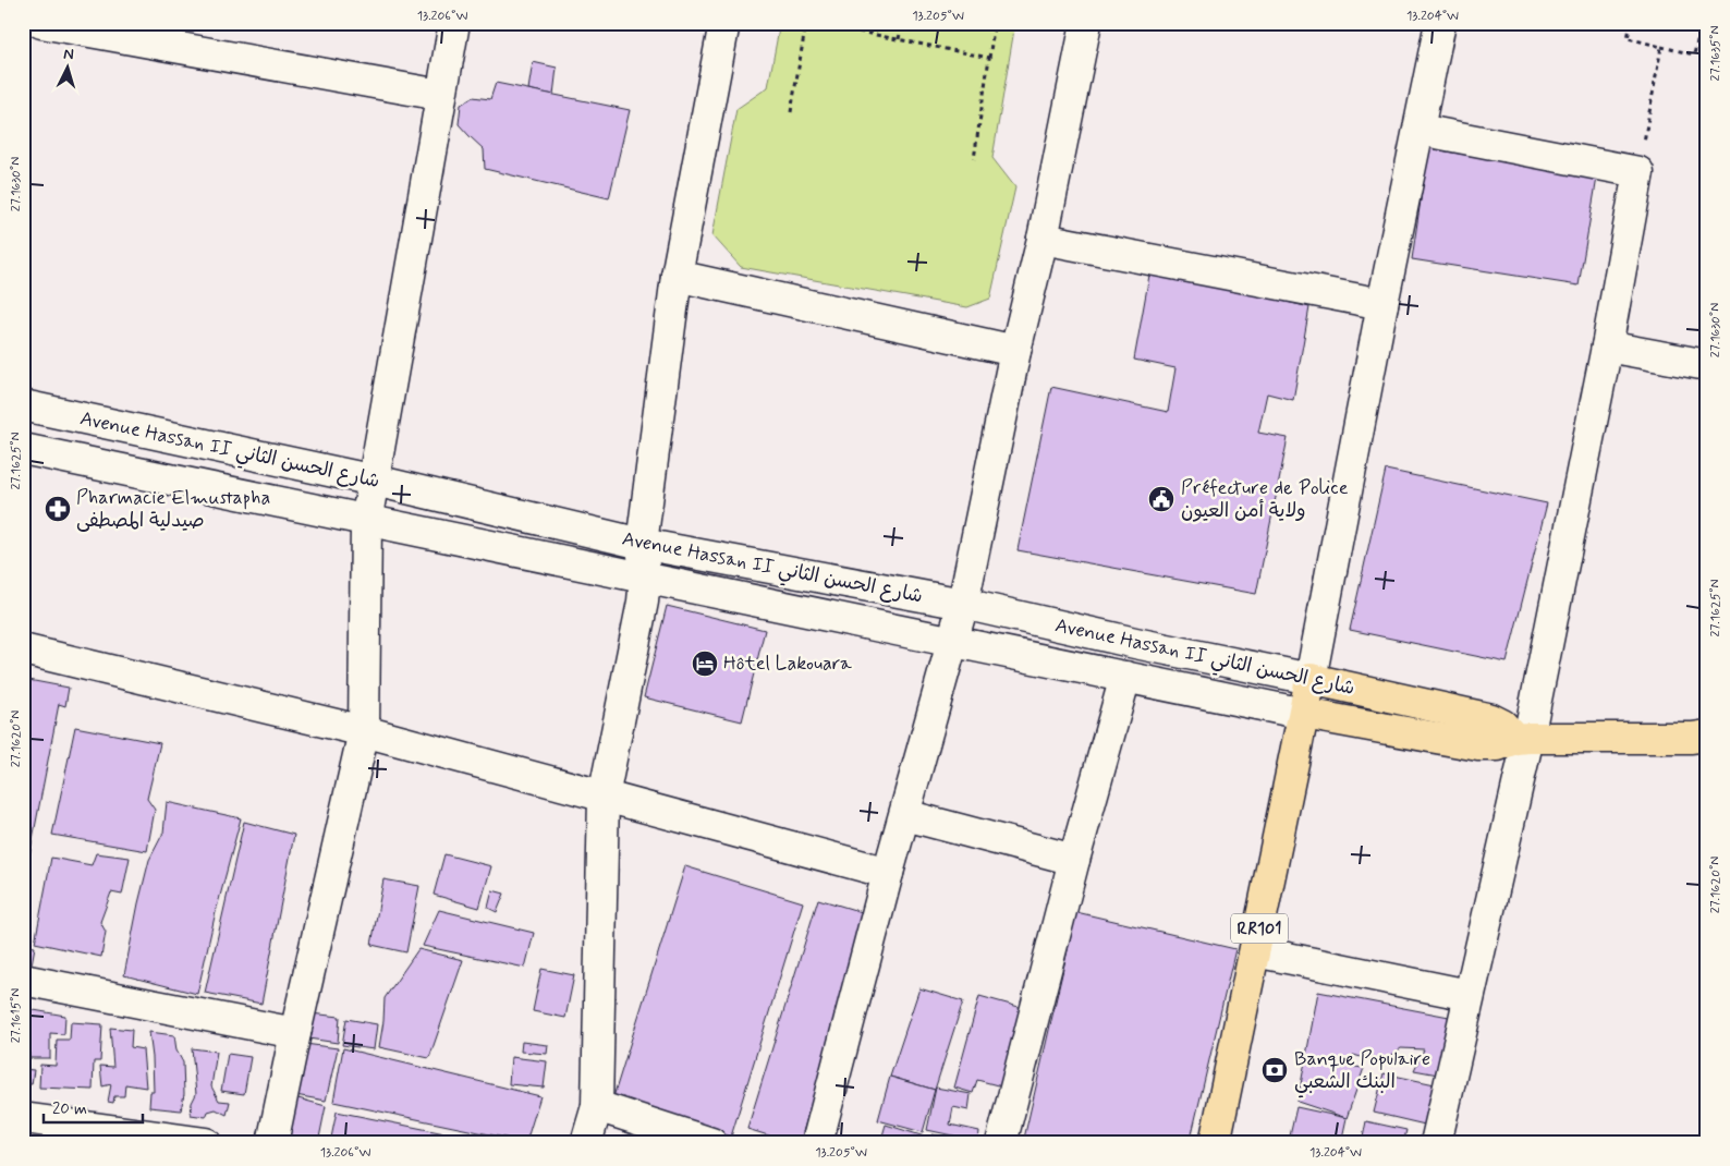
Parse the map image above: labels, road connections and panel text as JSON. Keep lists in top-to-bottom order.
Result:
{
  "streets": {
    "main road": ["Avenue Hassan II شارع الحسن الثاني", "RR101"]
  },
  "crossings": [
    ["Avenue Hassan II شارع الحسن الثاني", "RR101"]
  ],
  "places": {
    "public building": ["Préfecture de Police ولاية أمن العيون"],
    "pharmacy": ["Pharmacie Elmustapha صيدلية المصطفى"],
    "hotel": ["Hôtel Lakouara"],
    "bank": ["Banque Populaire البنك الشعبي"]
  },
  "scale_bar": "20 m",
  "north": "top",
  "coordinates": [
    "13.206°W",
    "13.205°W",
    "13.204°W",
    "27.1635°N",
    "27.1630°N",
    "27.1625°N",
    "27.1620°N",
    "27.1615°N"
  ]
}
